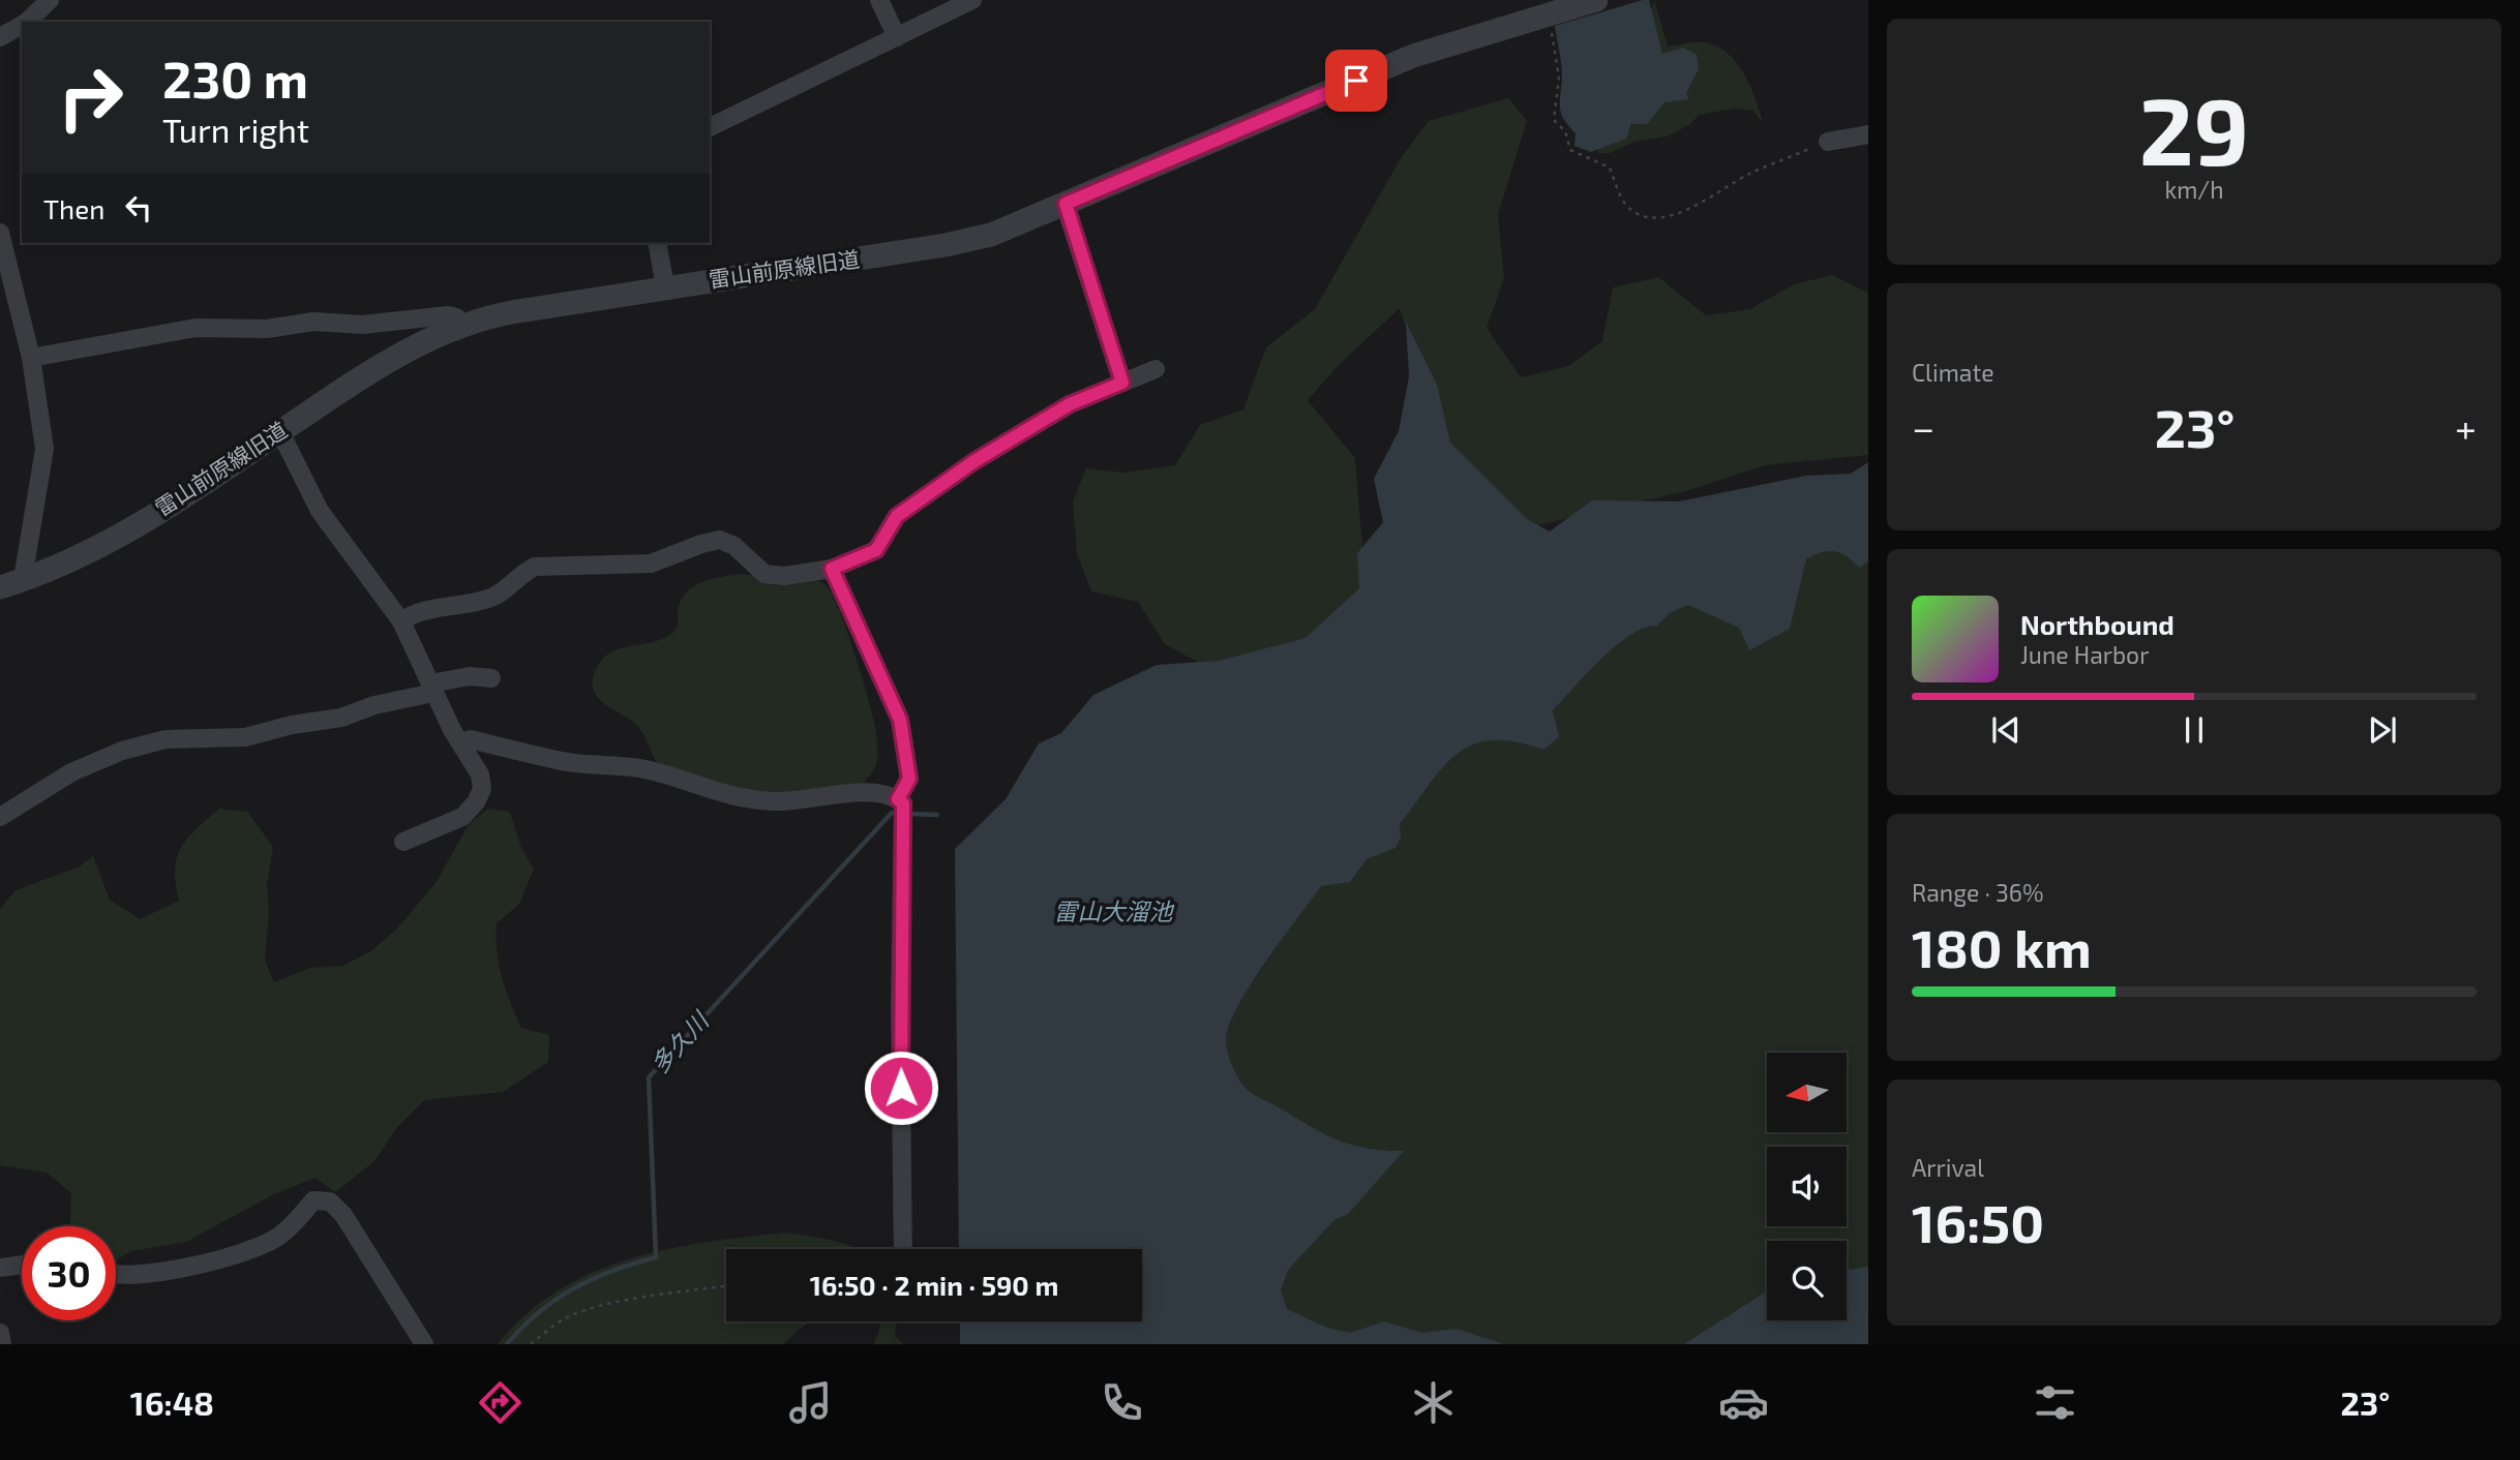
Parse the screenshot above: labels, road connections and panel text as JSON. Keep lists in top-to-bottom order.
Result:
{
  "streets": {
    "street": ["雷山前原線旧道"]
  },
  "water": ["雷山大溜池", "多久川"],
  "north": "left",
  "page": {
    "tile": [
      ["29", "km/h"],
      "Climate",
      ["Range · 36%", "180 km"],
      ["Arrival", "16:50"]
    ],
    "turn": ["230 m", "Turn right"],
    "then": "Then",
    "heat": ["−", "23°", "+"],
    "song": ["Northbound", "June Harbor"],
    "limit": "30",
    "trip": "16:50 · 2 min · 590 m",
    "tabs": ["16:48", "23°"]
  }
}
